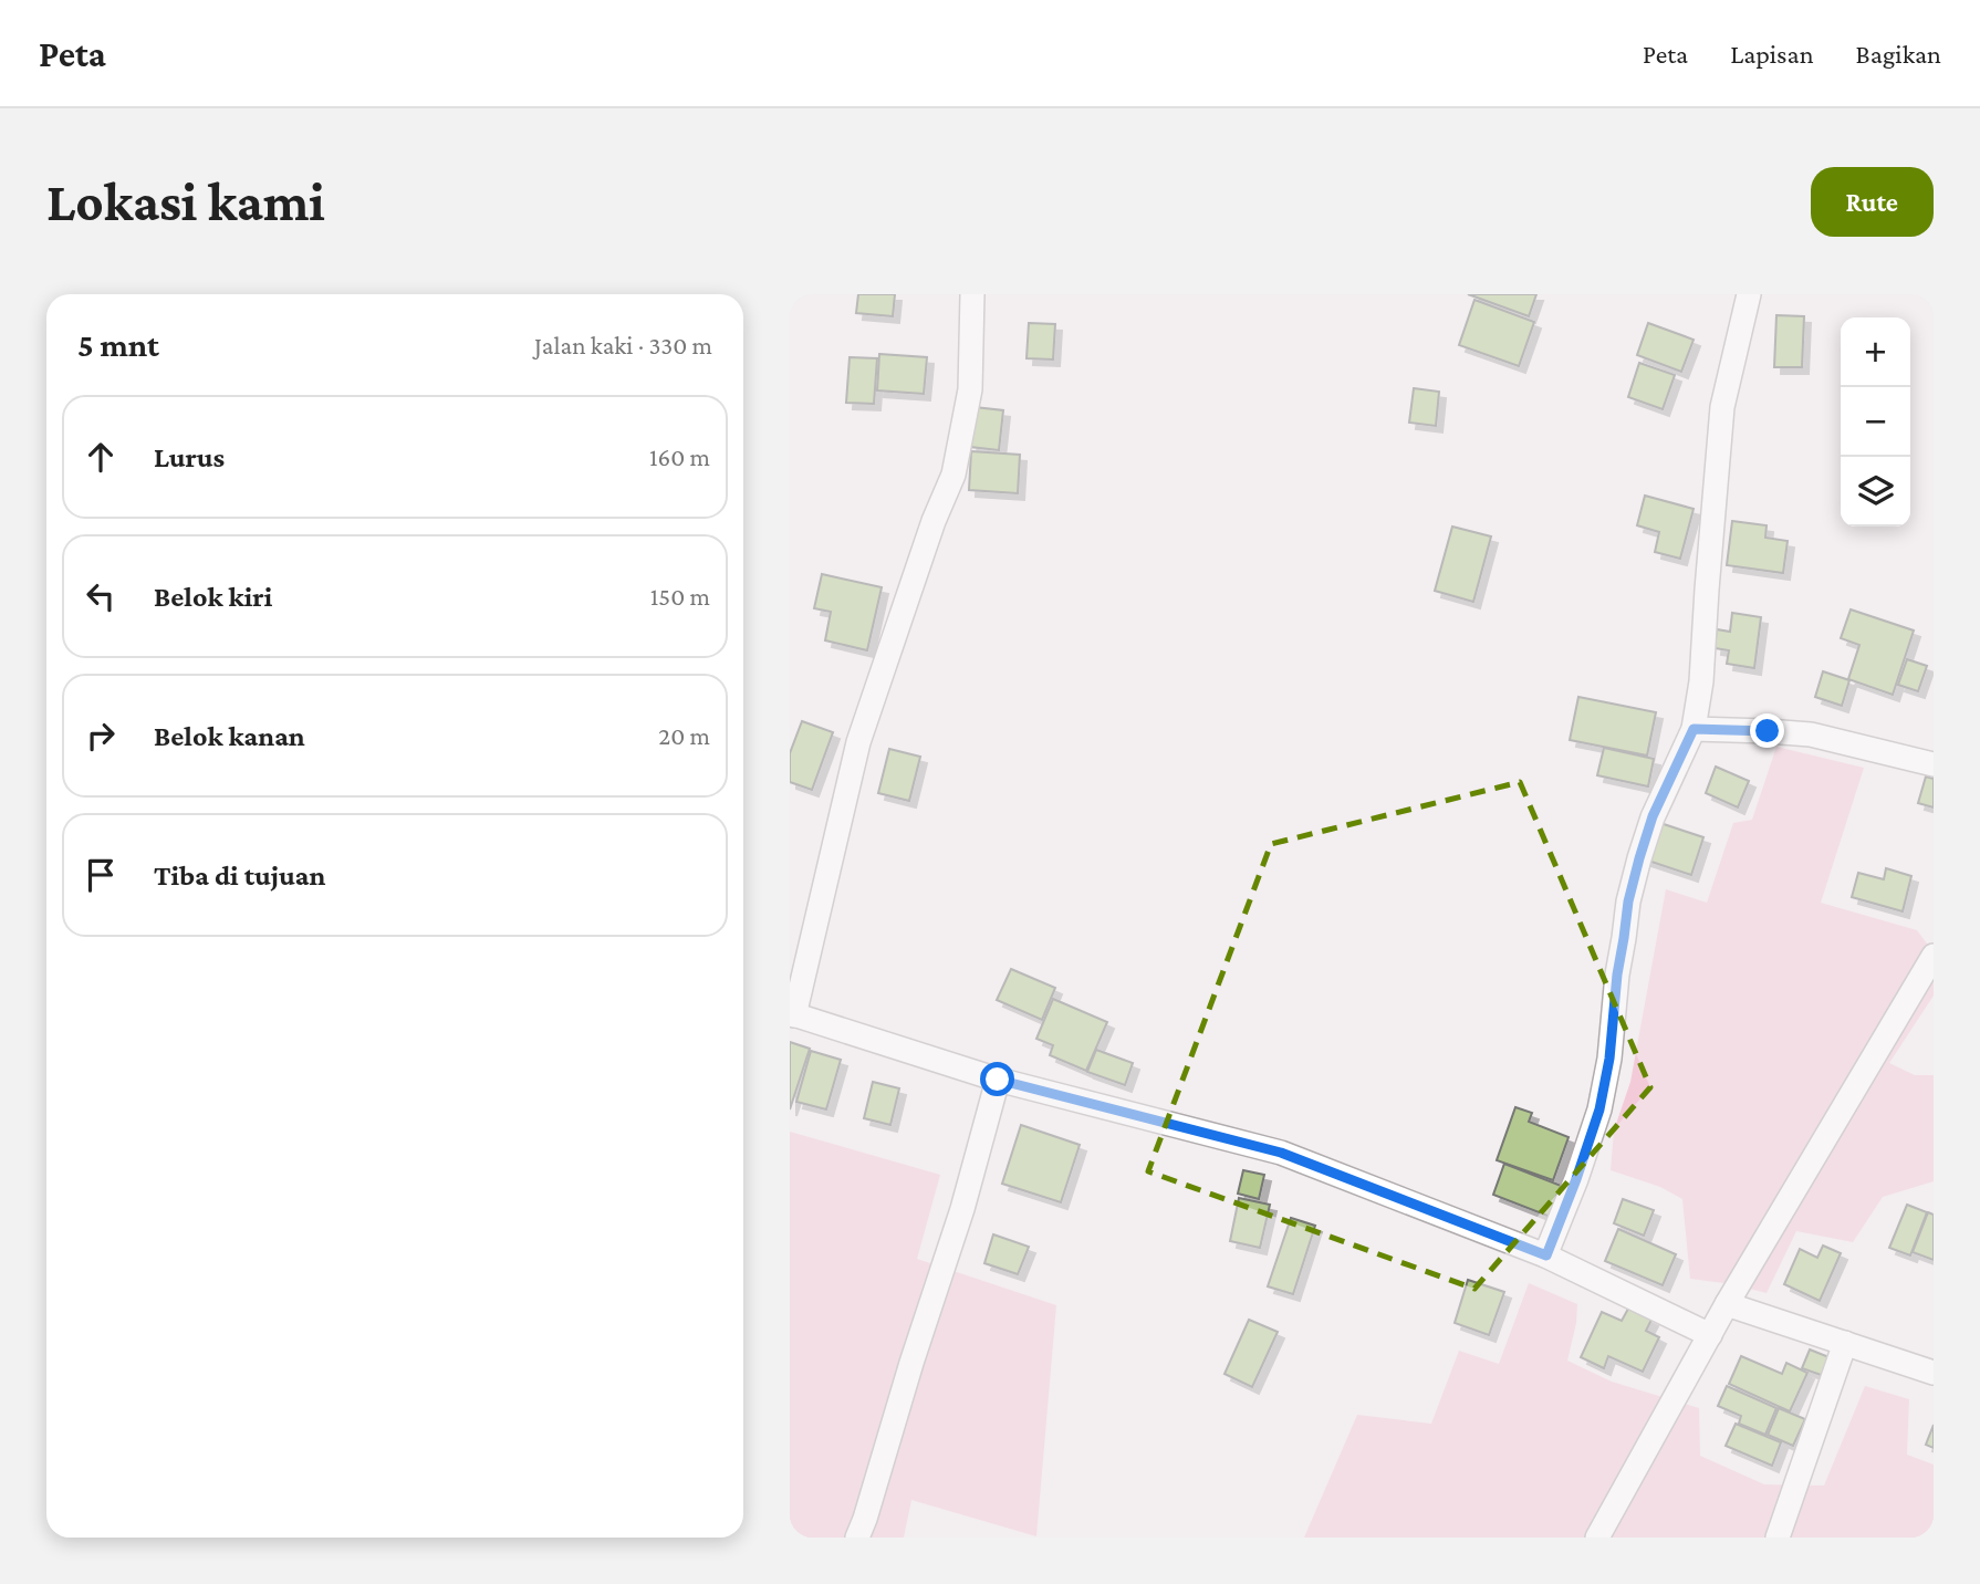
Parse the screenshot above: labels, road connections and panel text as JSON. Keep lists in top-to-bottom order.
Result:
{
  "page": {
    "header": "Peta",
    "nav": ["Peta", "Lapisan", "Bagikan"],
    "buttons": "Rute",
    "title": "Lokasi kami",
    "heading": ["5 mnt", "Jalan kaki · 330 m"],
    "map_buttons": ["+", "−"],
    "list": [
      ["Lurus", "160 m"],
      ["Belok kiri", "150 m"],
      ["Belok kanan", "20 m"],
      "Tiba di tujuan"
    ]
  }
}
